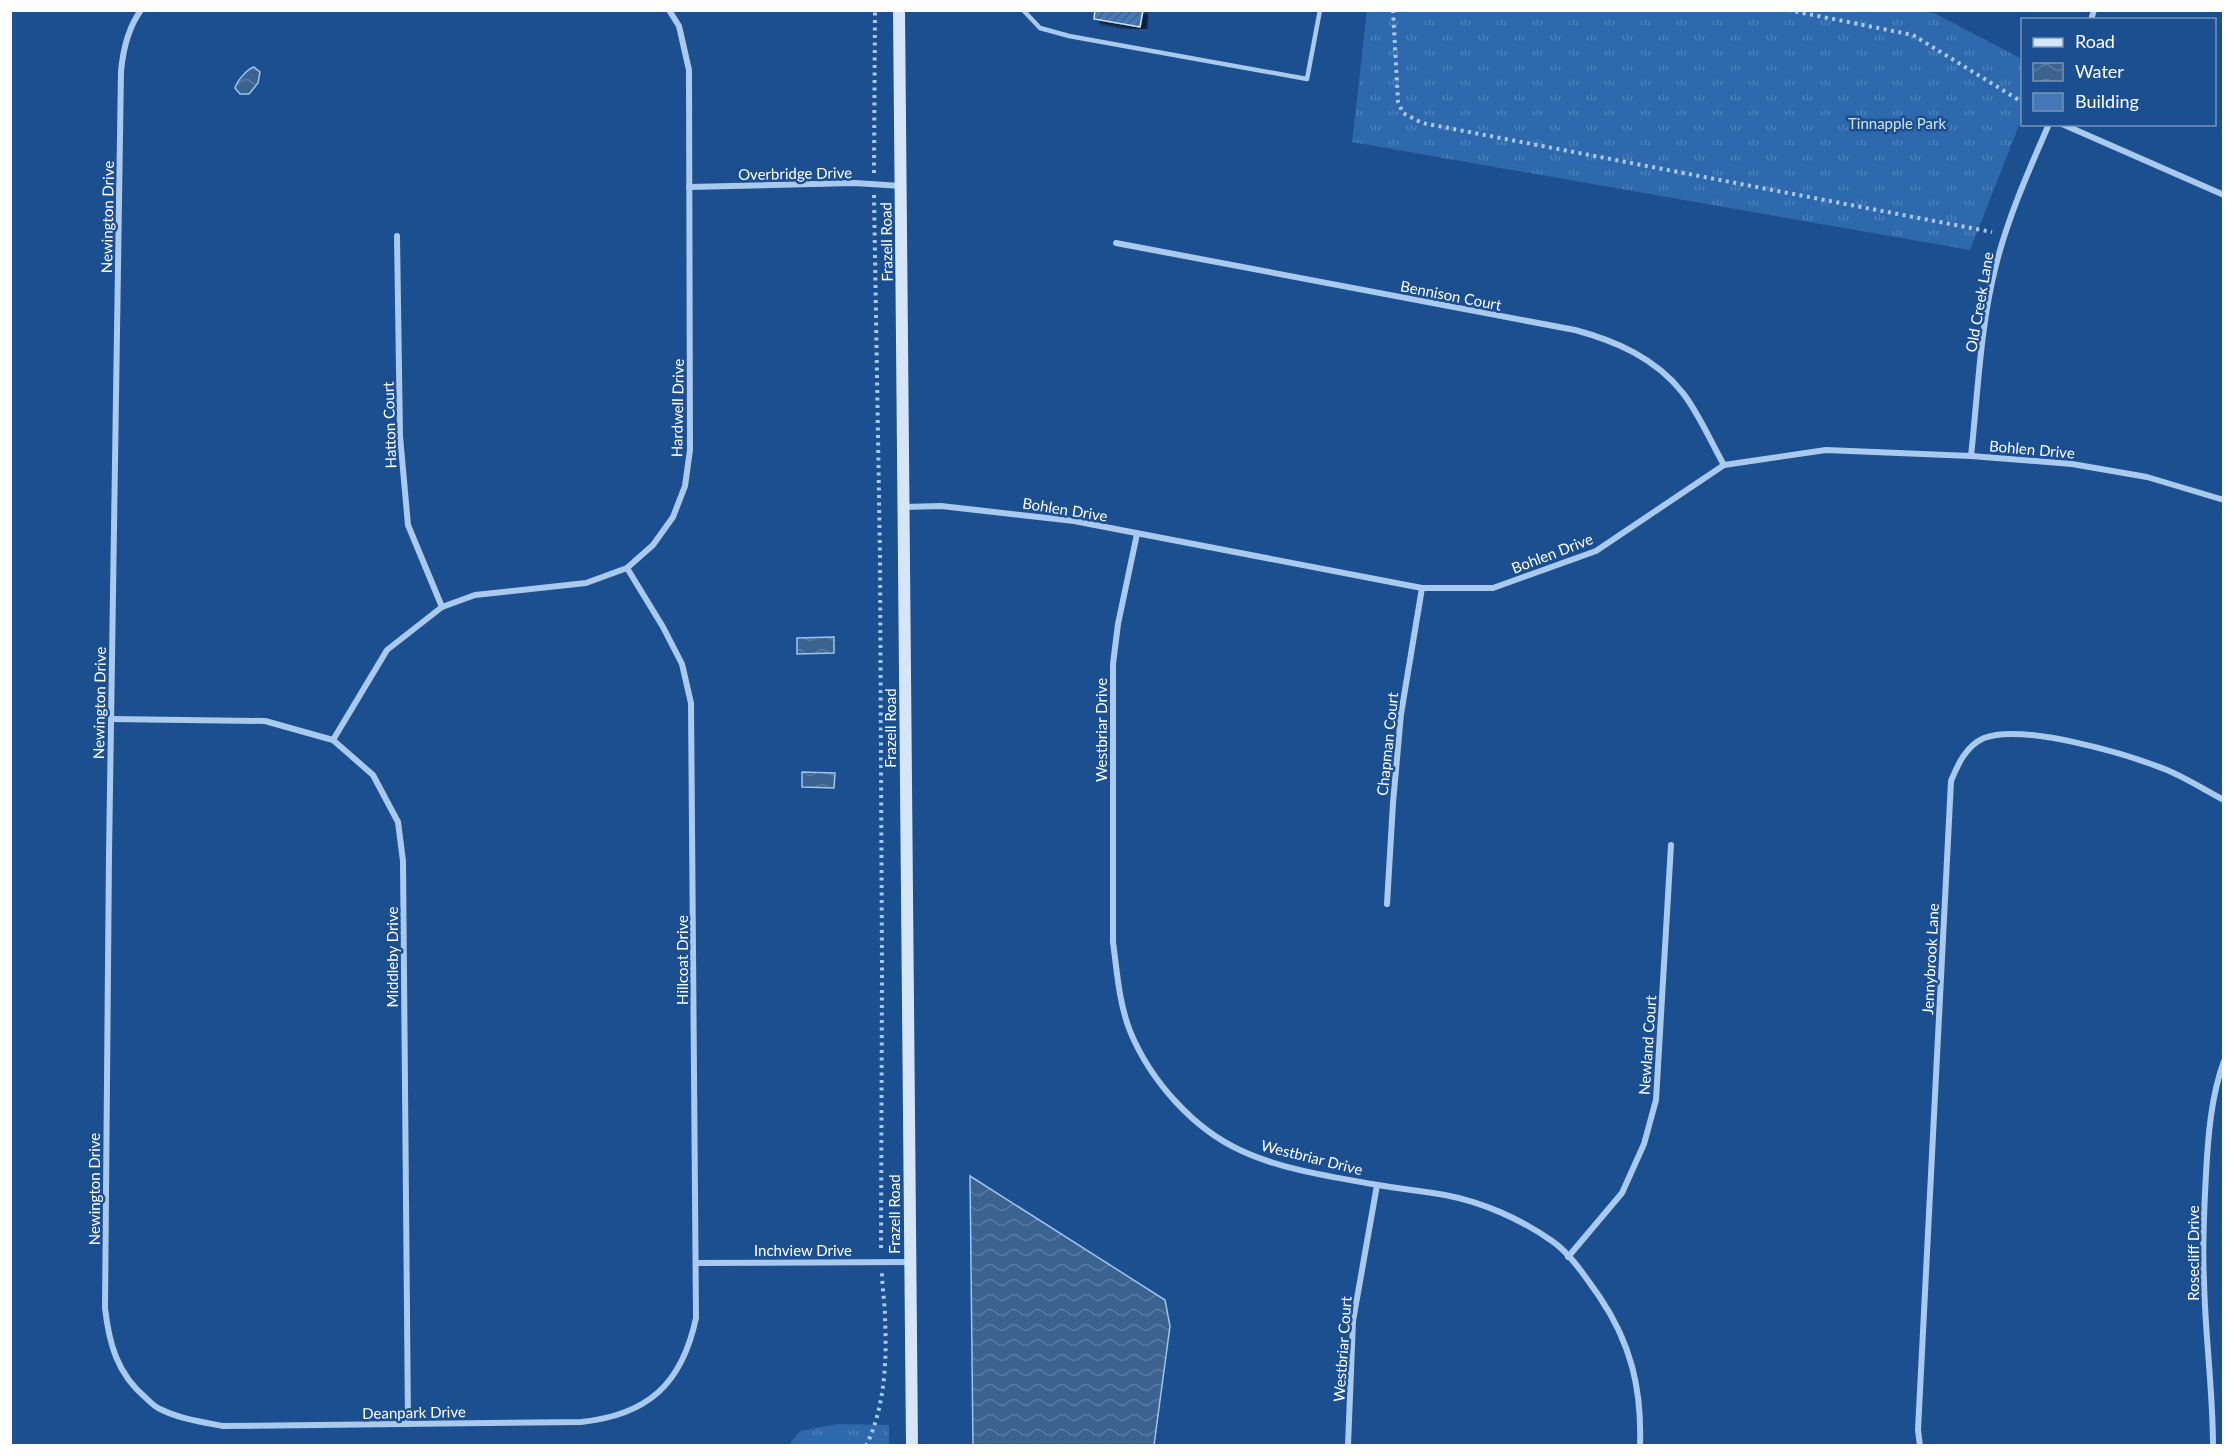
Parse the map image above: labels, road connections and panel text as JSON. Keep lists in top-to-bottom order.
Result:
{
  "streets": {
    "street": [
      "Overbridge Drive",
      "Newington Drive",
      "Frazell Road",
      "Bennison Court",
      "Old Creek Lane",
      "Hardwell Drive",
      "Hatton Court",
      "Bohlen Drive",
      "Westbriar Drive",
      "Chapman Court",
      "Middleby Drive",
      "Jennybrook Lane",
      "Hillcoat Drive",
      "Newland Court",
      "Inchview Drive",
      "Rosecliff Drive",
      "Westbriar Court",
      "Deanpark Drive"
    ]
  },
  "crossings": [
    ["Overbridge Drive", "Frazell Road"],
    ["Overbridge Drive", "Hardwell Drive"],
    ["Newington Drive", "Middleby Drive"],
    ["Newington Drive", "Deanpark Drive"],
    ["Frazell Road", "Bohlen Drive"],
    ["Frazell Road", "Inchview Drive"],
    ["Bennison Court", "Bohlen Drive"],
    ["Old Creek Lane", "Bohlen Drive"],
    ["Hardwell Drive", "Hatton Court"],
    ["Hardwell Drive", "Middleby Drive"],
    ["Hardwell Drive", "Hillcoat Drive"],
    ["Bohlen Drive", "Westbriar Drive"],
    ["Bohlen Drive", "Chapman Court"],
    ["Westbriar Drive", "Newland Court"],
    ["Westbriar Drive", "Westbriar Court"],
    ["Middleby Drive", "Deanpark Drive"],
    ["Hillcoat Drive", "Inchview Drive"],
    ["Hillcoat Drive", "Deanpark Drive"]
  ],
  "parks": ["Tinnapple Park"],
  "legend": ["Road", "Water", "Building"]
}
